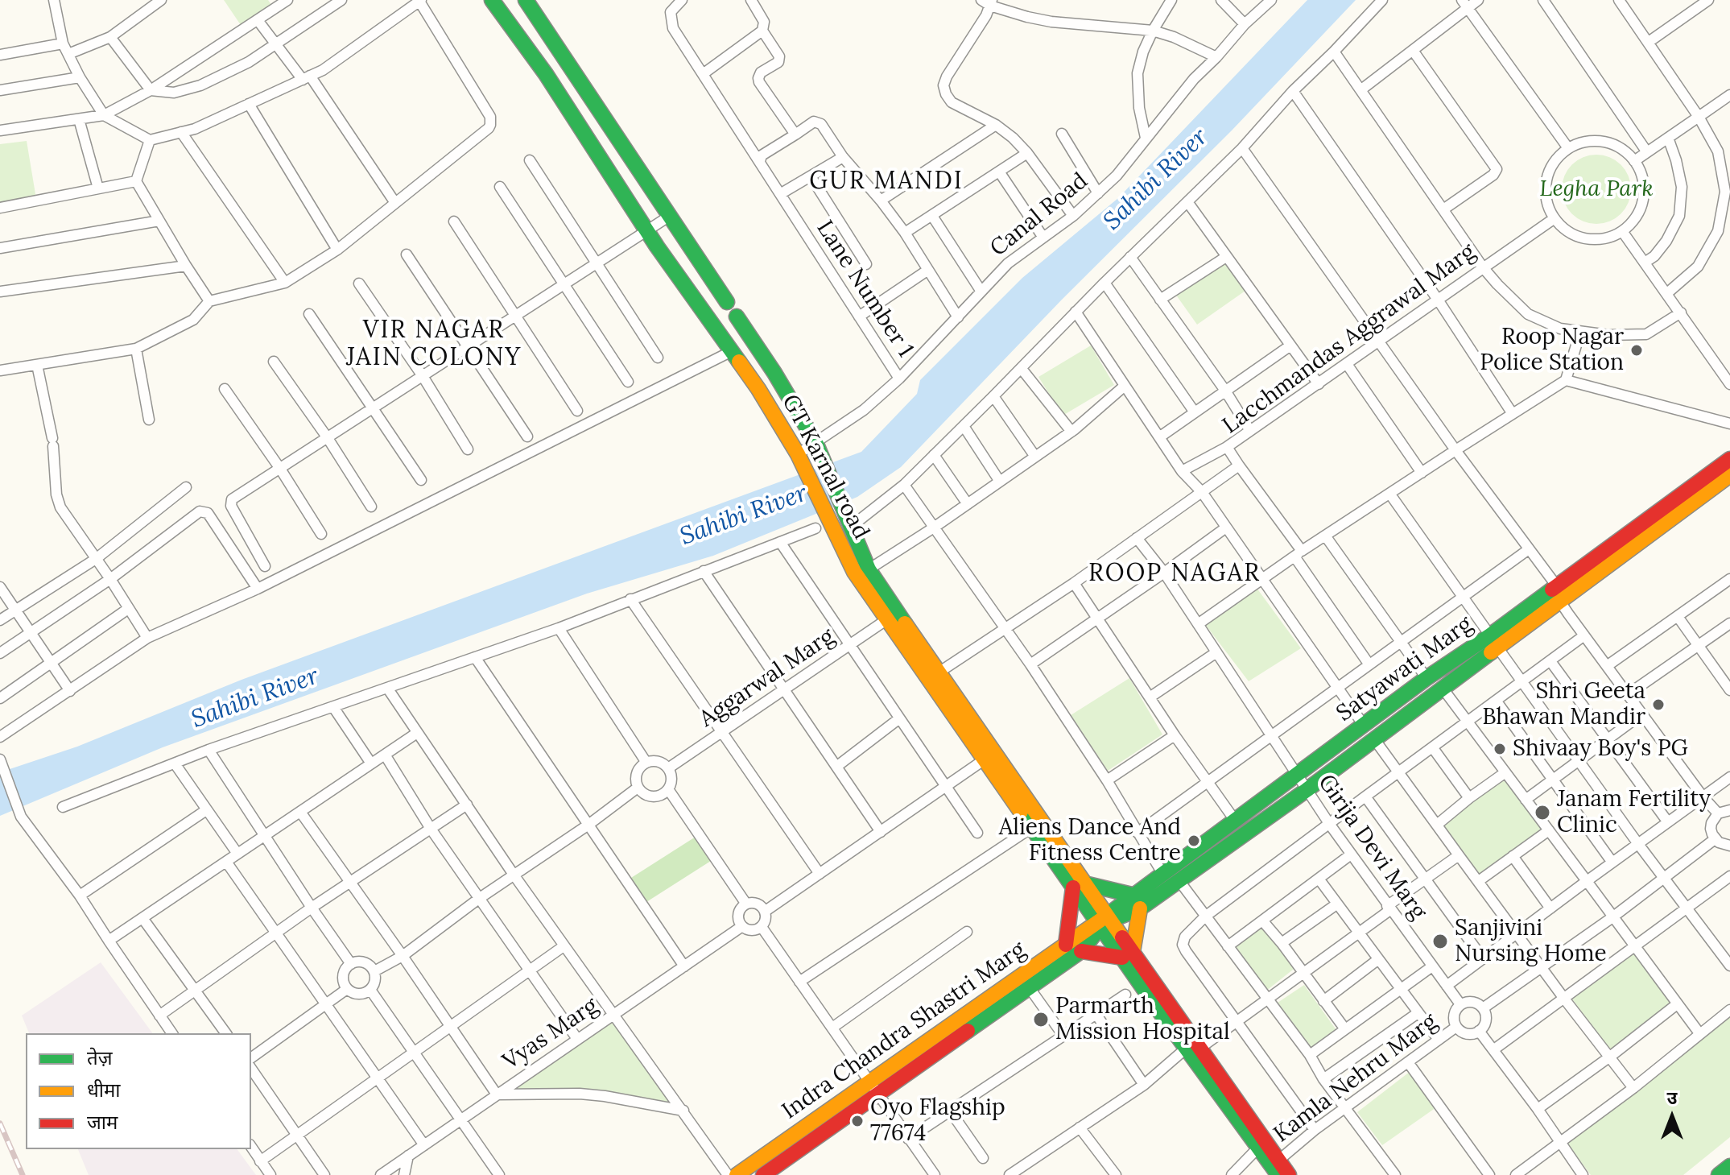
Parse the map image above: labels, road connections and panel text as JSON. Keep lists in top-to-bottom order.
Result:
{
  "streets": {
    "main road": ["GT Karnal road", "Satyawati Marg", "Indra Chandra Shastri Marg"],
    "street": [
      "Canal Road",
      "Lane Number 1",
      "Lacchmandas Aggrawal Marg",
      "Aggarwal Marg",
      "Girija Devi Marg",
      "Vyas Marg",
      "Kamla Nehru Marg"
    ]
  },
  "crossings": [
    ["Canal Road", "Lane Number 1"],
    ["Canal Road", "GT Karnal road"],
    ["Lacchmandas Aggrawal Marg", "GT Karnal road"],
    ["Lacchmandas Aggrawal Marg", "Girija Devi Marg"],
    ["GT Karnal road", "Satyawati Marg"],
    ["GT Karnal road", "Aggarwal Marg"],
    ["GT Karnal road", "Indra Chandra Shastri Marg"],
    ["Satyawati Marg", "Girija Devi Marg"],
    ["Satyawati Marg", "Indra Chandra Shastri Marg"],
    ["Girija Devi Marg", "Kamla Nehru Marg"]
  ],
  "districts": ["GUR MANDI", "VIR NAGAR JAIN COLONY", "ROOP NAGAR"],
  "water": ["Sahibi River"],
  "parks": ["Legha Park"],
  "places": [
    "Roop Nagar Police Station",
    "Shri Geeta Bhawan Mandir",
    "Shivaay Boy's PG",
    "Janam Fertility Clinic",
    "Aliens Dance And Fitness Centre",
    "Sanjivini Nursing Home",
    "Parmarth Mission Hospital",
    "Oyo Flagship 77674"
  ],
  "legend": ["तेज़", "धीमा", "जाम"],
  "north": "top"
}
